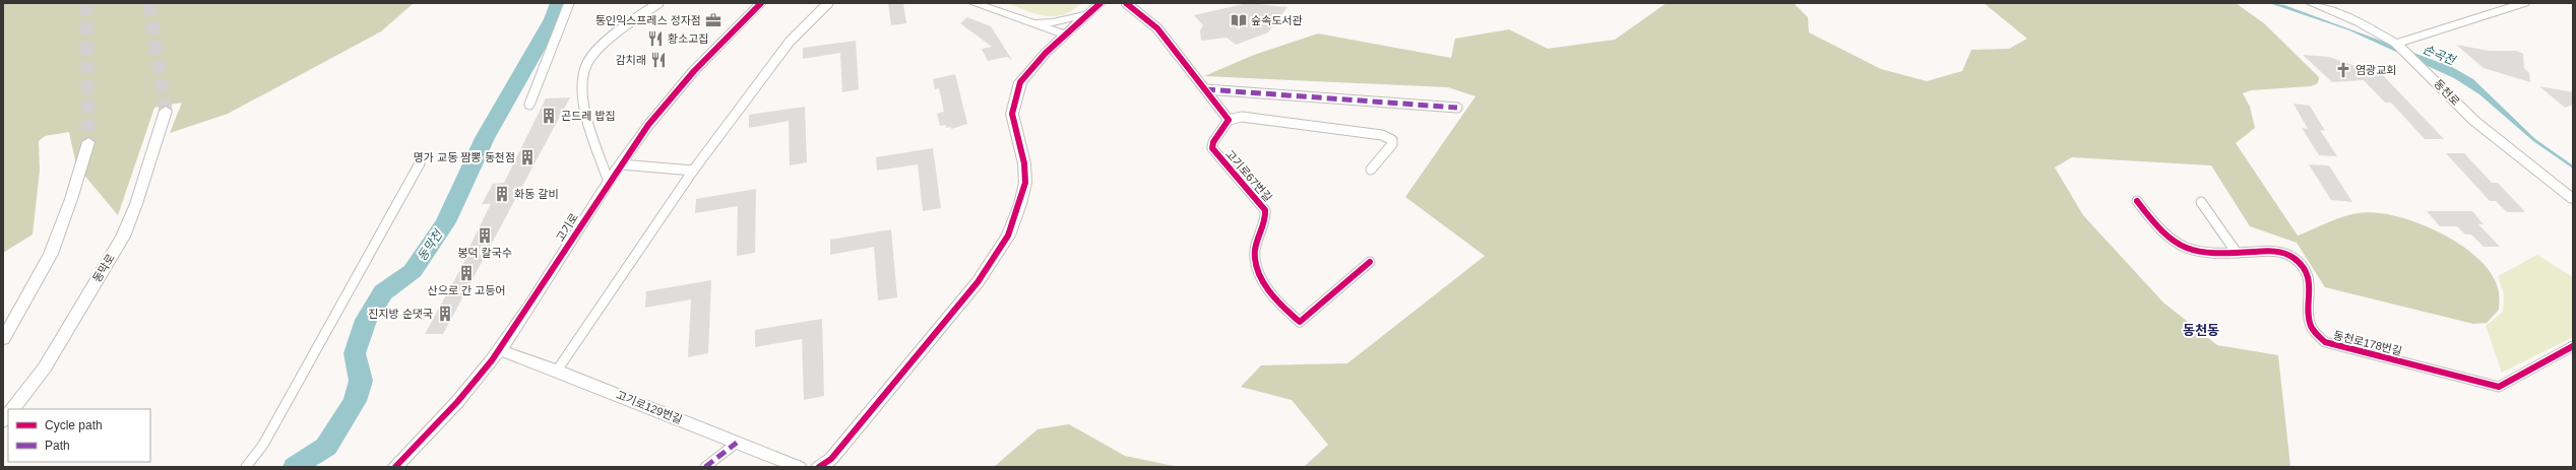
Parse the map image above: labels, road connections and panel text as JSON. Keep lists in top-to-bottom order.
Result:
{
  "streets": {
    "street": [
      "동천로",
      "고기로67번길",
      "고기로",
      "동막로",
      "동천로178번길",
      "고기로129번길"
    ]
  },
  "crossings": [
    ["고기로", "고기로129번길"]
  ],
  "districts": ["동천동"],
  "water": ["손곡천", "동막천"],
  "places": {
    "office": ["통인익스프레스 정자점"],
    "library": ["숲속도서관"],
    "restaurant": ["황소고집", "감치래"],
    "church": ["염광교회"],
    "building": [
      "곤드레 밥집",
      "명가 교동 짬뽕 동천점",
      "화동 갈비",
      "봉덕 칼국수",
      "산으로 간 고등어",
      "진지방 순댓국"
    ]
  },
  "legend": ["Cycle path", "Path"]
}
